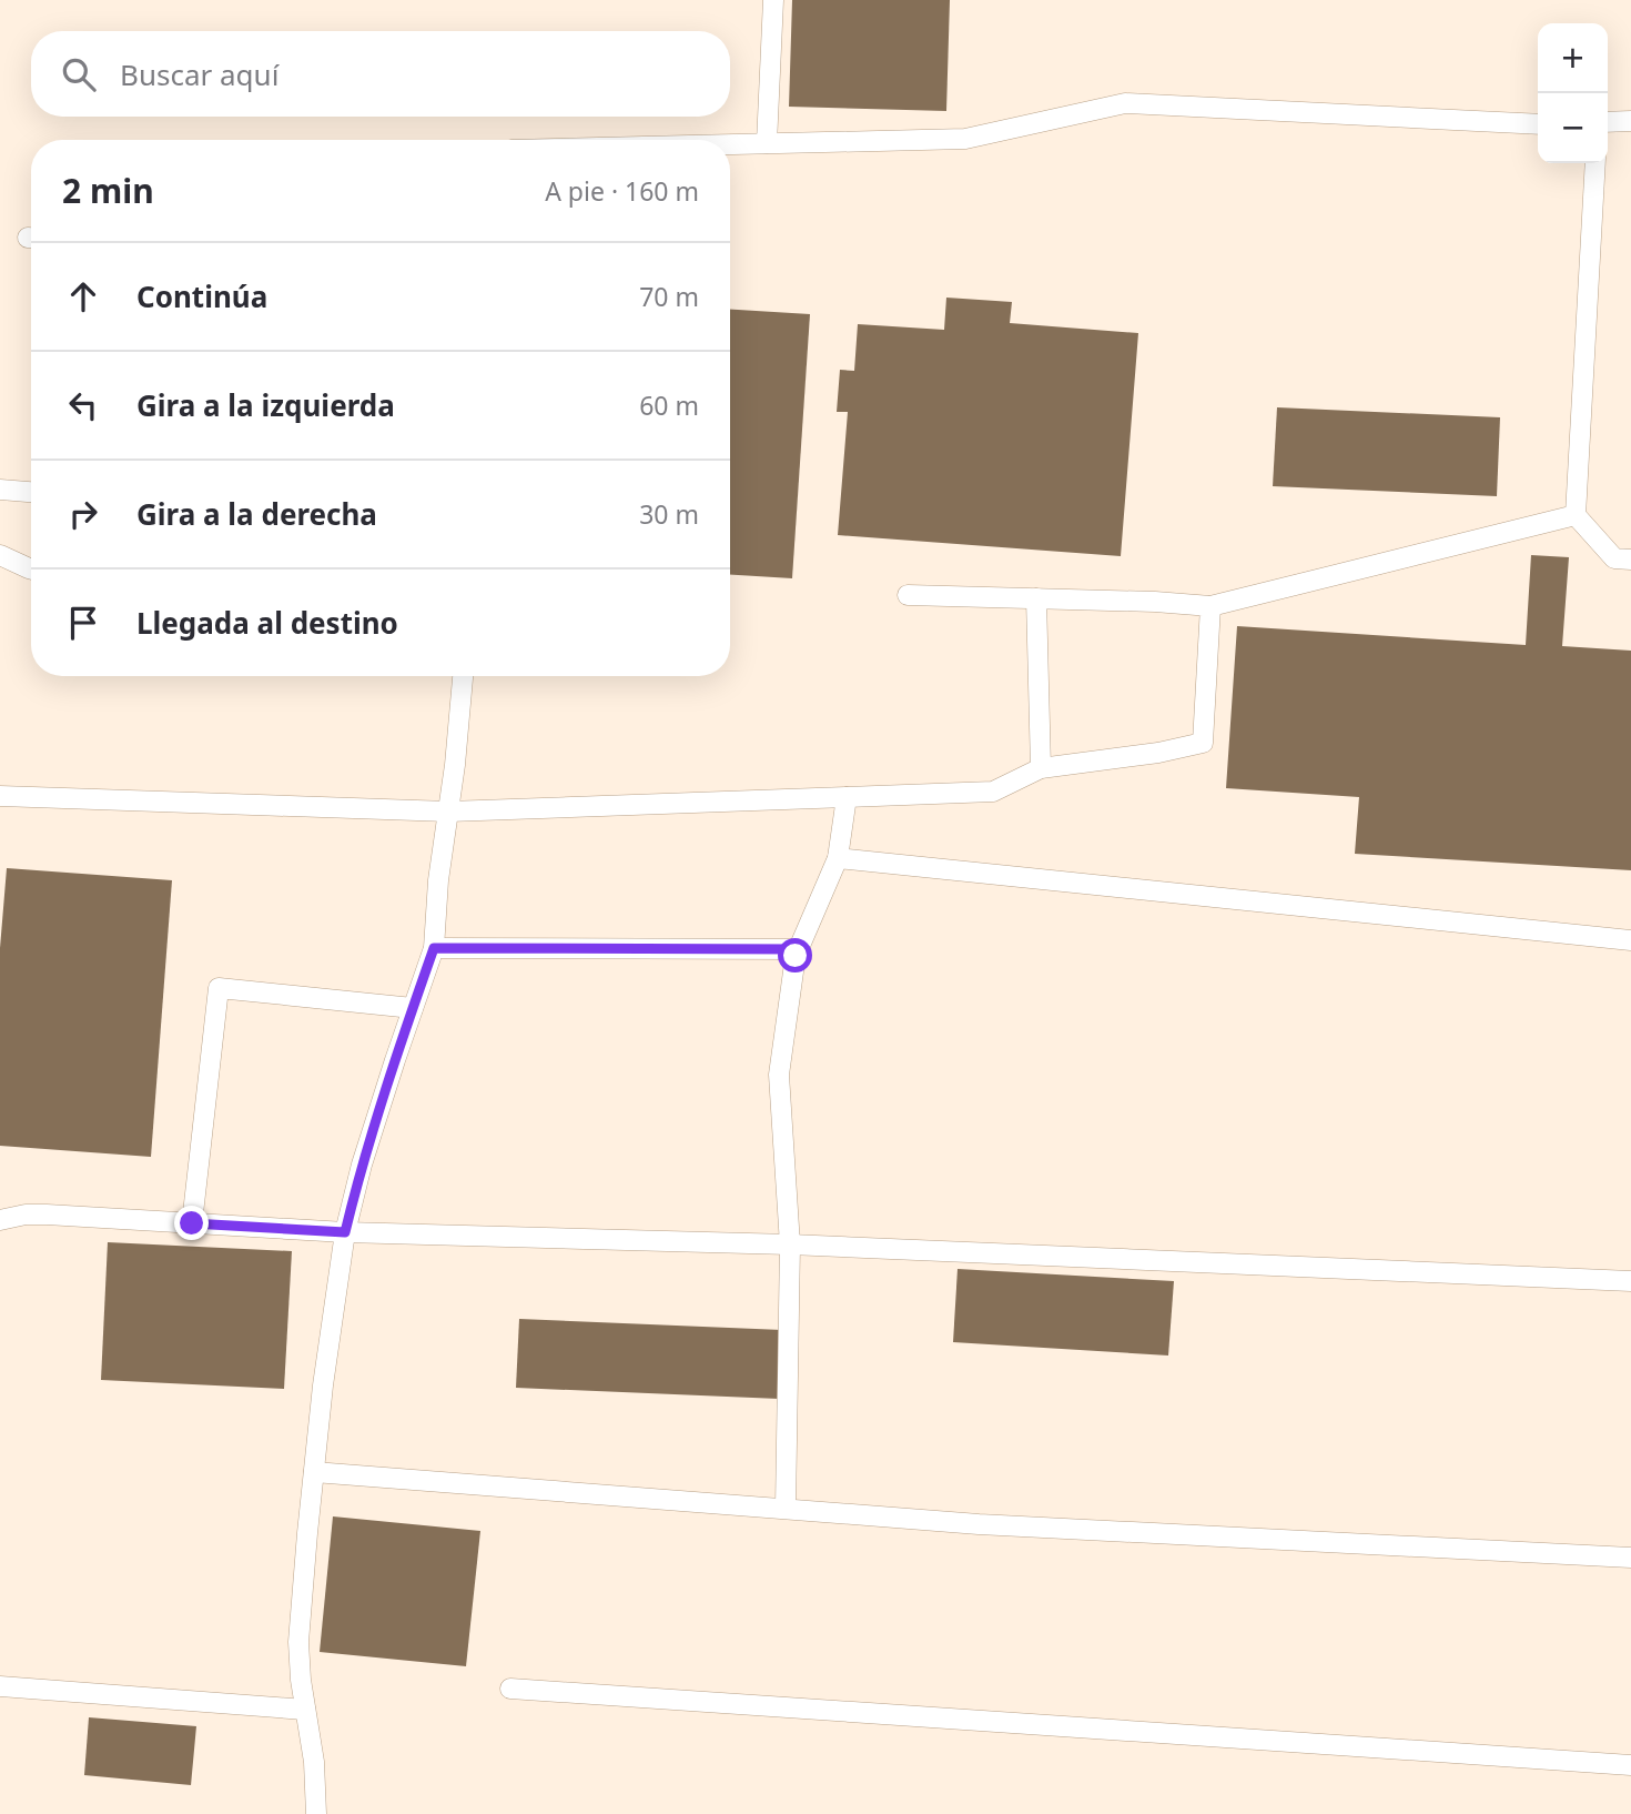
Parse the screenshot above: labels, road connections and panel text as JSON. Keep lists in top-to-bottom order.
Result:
{
  "page": {
    "map_buttons": ["+", "−"],
    "search": "Buscar aquí",
    "heading": ["2 min", "A pie · 160 m"],
    "list": [
      ["Continúa", "70 m"],
      ["Gira a la izquierda", "60 m"],
      ["Gira a la derecha", "30 m"],
      "Llegada al destino"
    ]
  }
}
